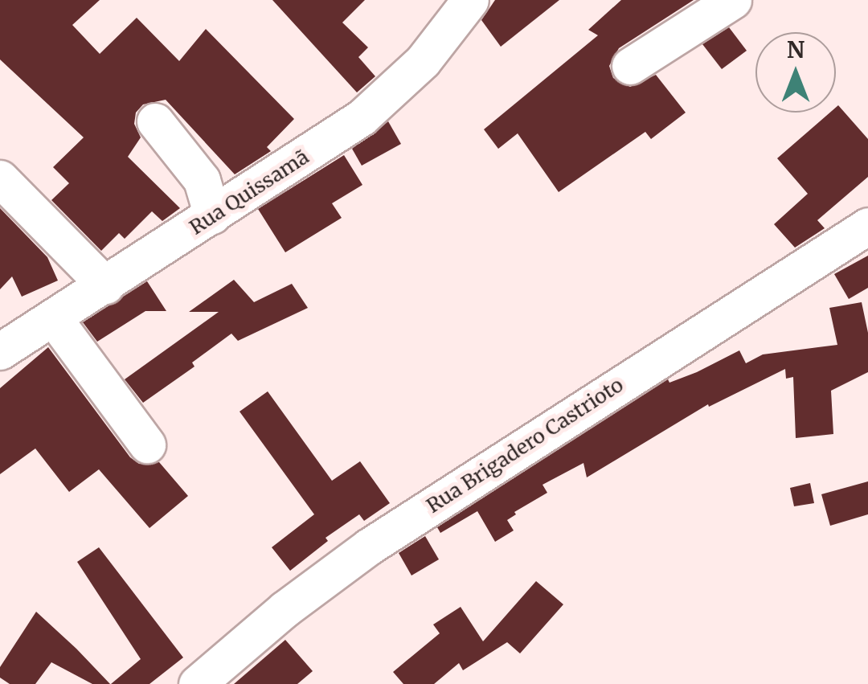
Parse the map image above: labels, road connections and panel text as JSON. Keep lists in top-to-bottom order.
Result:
{
  "streets": {
    "street": ["Rua Quissamã", "Rua Brigadero Castrioto"]
  },
  "north": "top"
}
